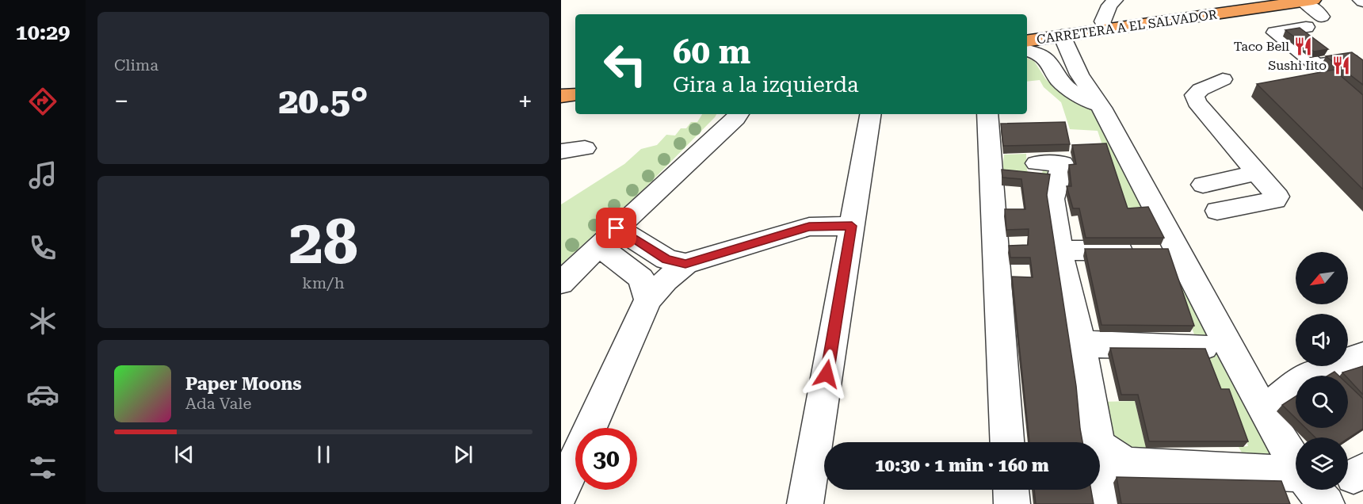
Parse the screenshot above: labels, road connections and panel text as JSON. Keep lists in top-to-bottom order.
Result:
{
  "streets": {
    "highway": ["CARRETERA A EL SALVADOR"]
  },
  "places": {
    "restaurant": ["Taco Bell", "Sushi Iito"]
  },
  "north": "bottom left",
  "page": {
    "tabs": "10:29",
    "tile": [
      "Clima",
      ["28", "km/h"]
    ],
    "turn": ["60 m", "Gira a la izquierda"],
    "heat": ["−", "20.5°", "+"],
    "song": ["Paper Moons", "Ada Vale"],
    "limit": "30",
    "trip": "10:30 · 1 min · 160 m"
  }
}
